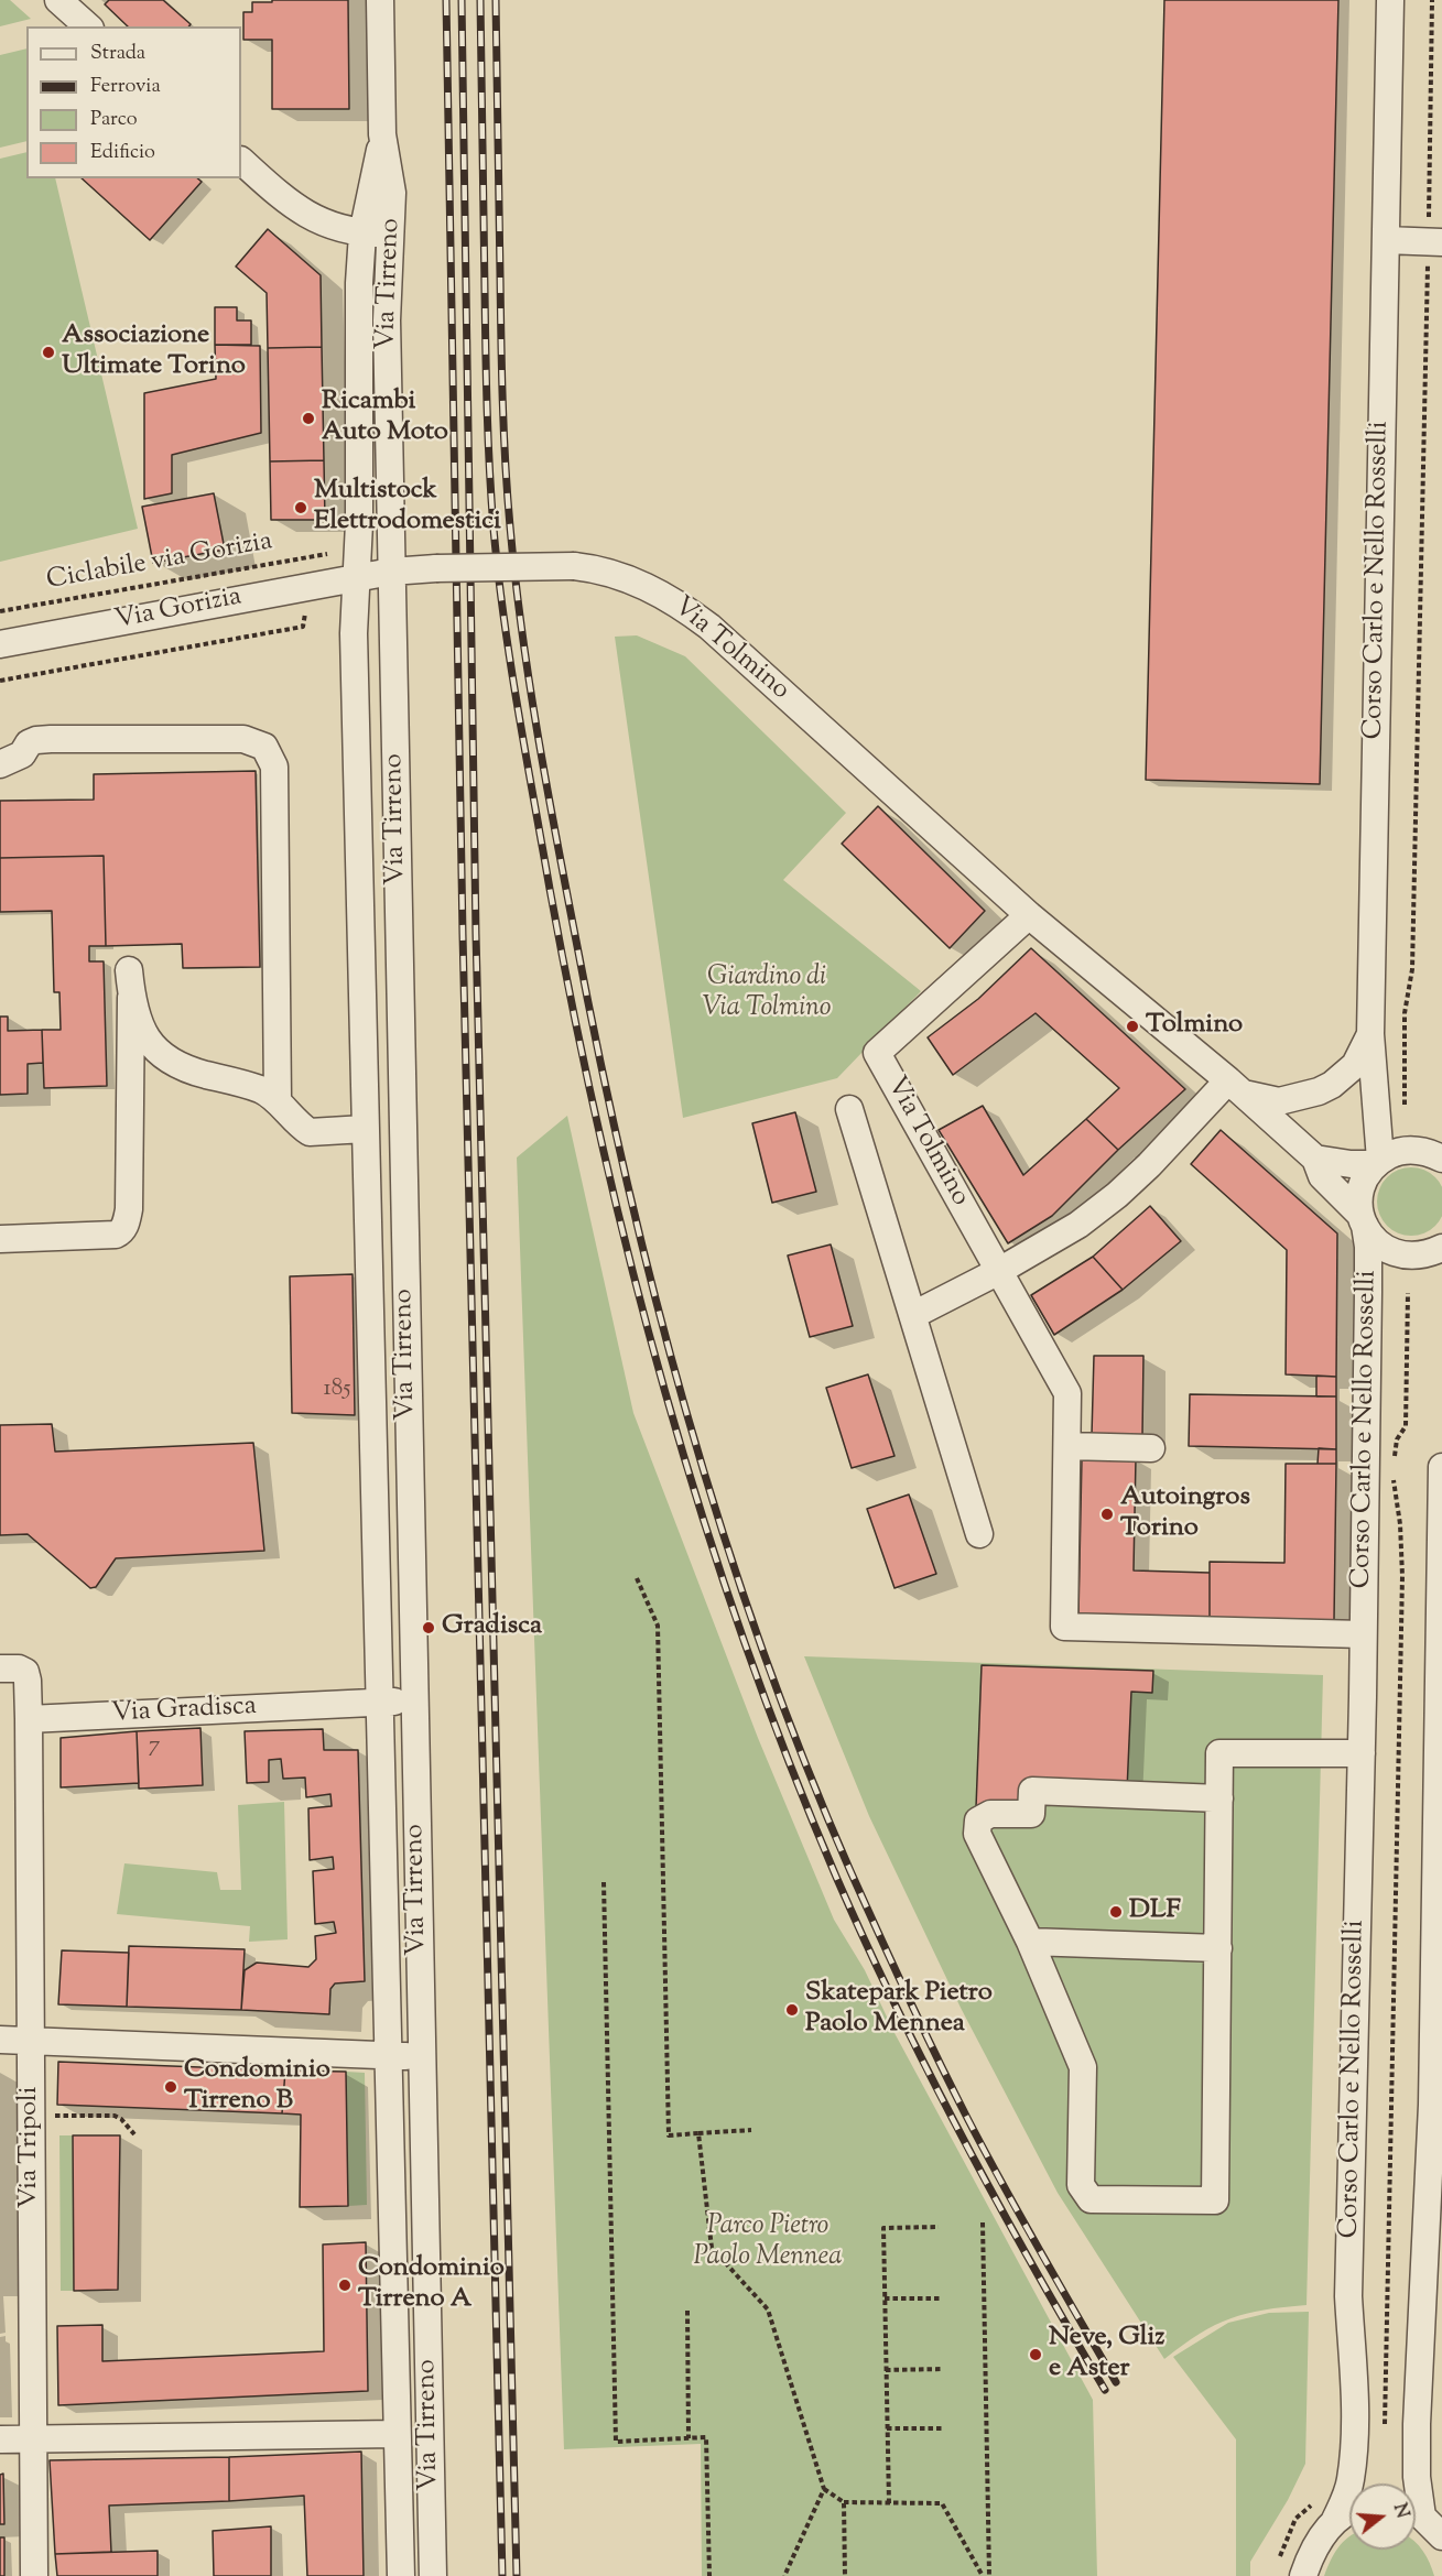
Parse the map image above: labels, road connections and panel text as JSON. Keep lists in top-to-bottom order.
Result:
{
  "streets": {
    "street": [
      "Via Tirreno",
      "Corso Carlo e Nello Rosselli",
      "Via Gorizia",
      "Via Tolmino",
      "Via Gradisca",
      "Via Tripoli"
    ],
    "path": ["Ciclabile via Gorizia"]
  },
  "crossings": [
    ["Via Tirreno", "Via Gorizia"],
    ["Via Tirreno", "Via Tolmino"],
    ["Via Tirreno", "Via Gradisca"],
    ["Via Tirreno", "Via Tripoli"],
    ["Corso Carlo e Nello Rosselli", "Via Tolmino"],
    ["Via Gorizia", "Via Tolmino"],
    ["Via Gradisca", "Via Tripoli"]
  ],
  "parks": ["Giardino di Via Tolmino", "Parco Pietro Paolo Mennea"],
  "places": [
    "Associazione Ultimate Torino",
    "Ricambi Auto Moto",
    "Multistock Elettrodomestici",
    "Tolmino",
    "Autoingros Torino",
    "Gradisca",
    "DLF",
    "Skatepark Pietro Paolo Mennea",
    "Condominio Tirreno B",
    "Condominio Tirreno A",
    "Neve, Gliz e Aster"
  ],
  "house_numbers": ["185", "7"],
  "legend": [
    "Strada",
    "Ferrovia",
    "Parco",
    "Edificio"
  ],
  "north": "right"
}
